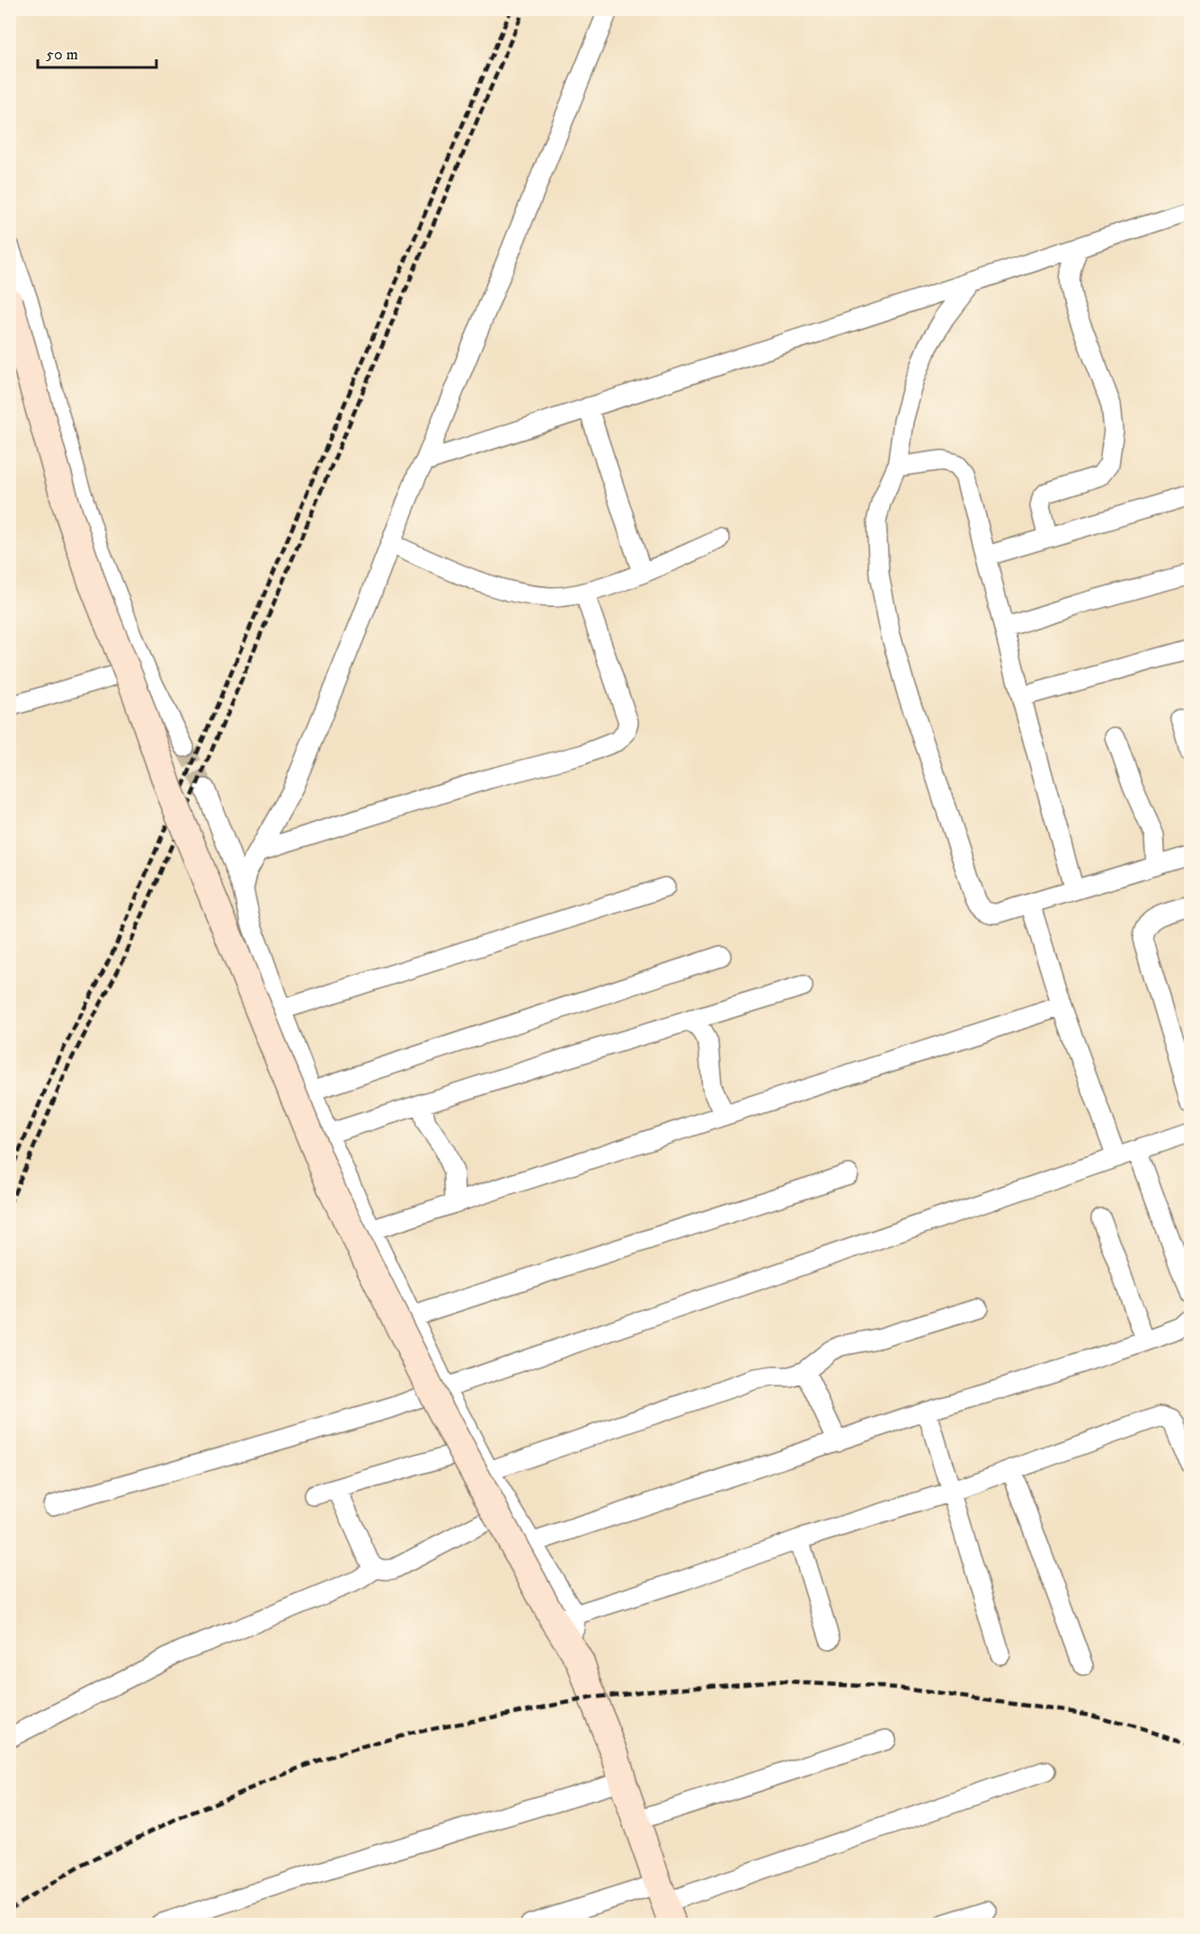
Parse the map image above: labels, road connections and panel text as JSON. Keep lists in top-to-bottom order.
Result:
{
  "scale_bar": "50 m"
}
